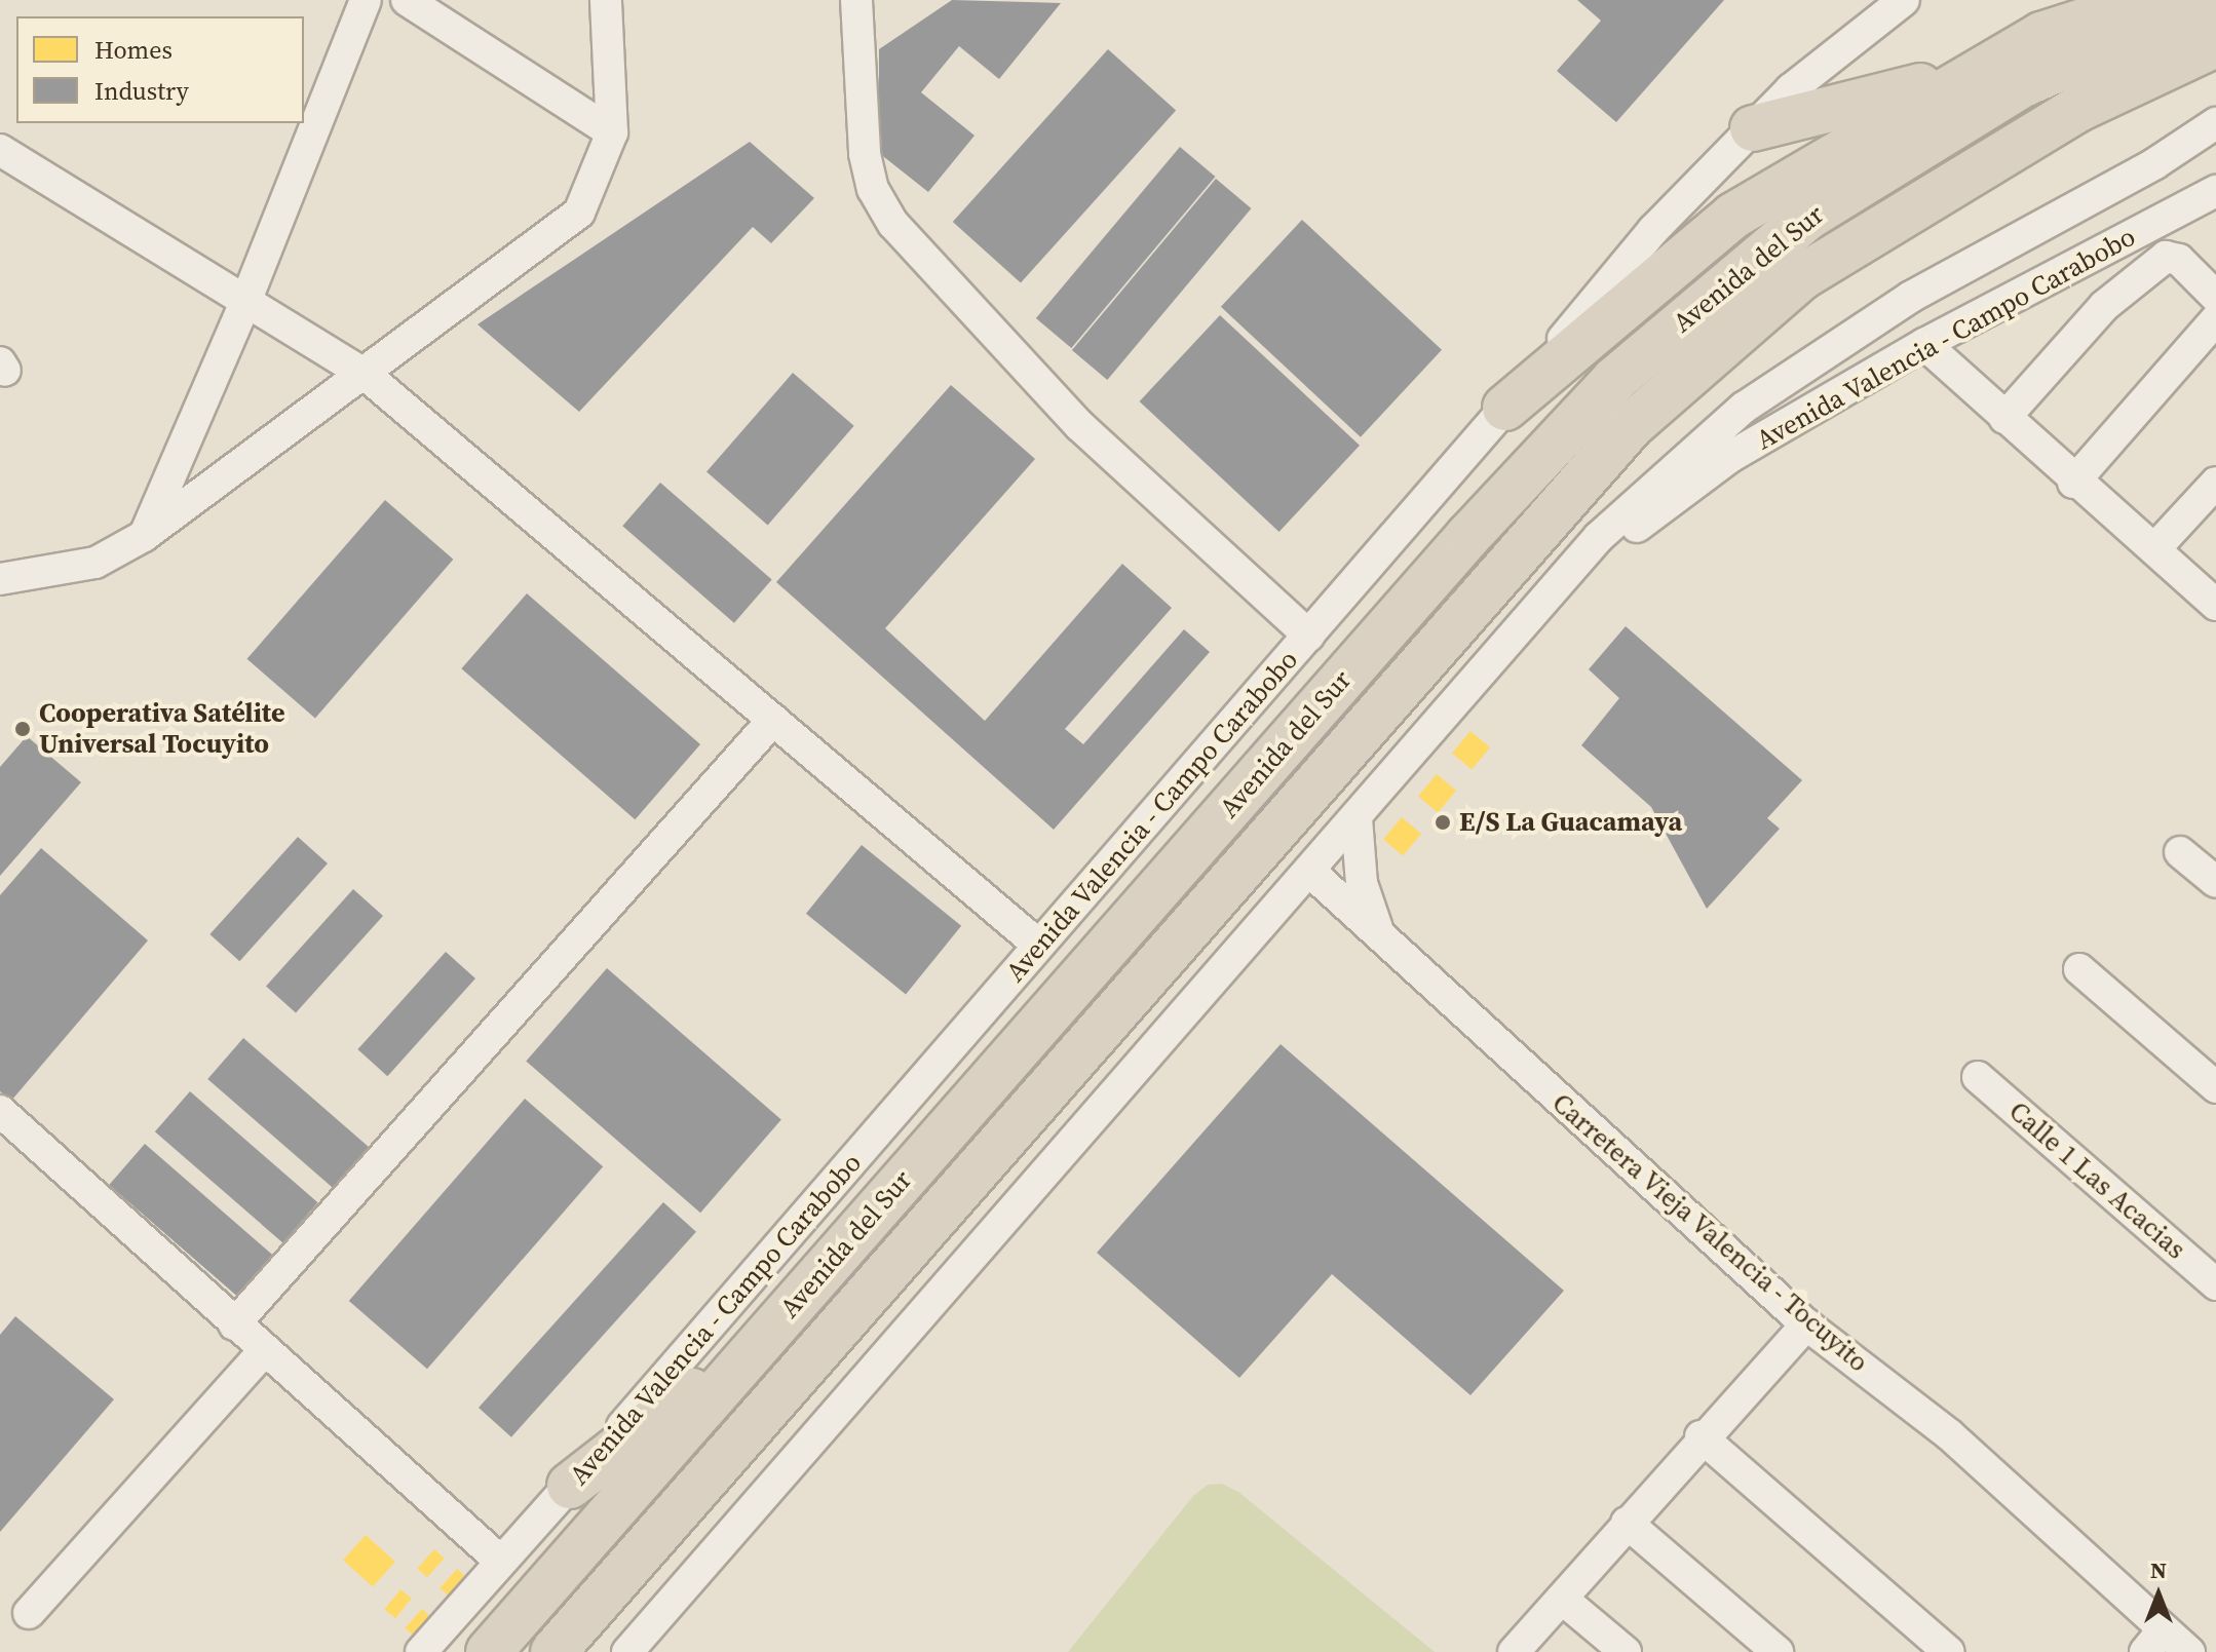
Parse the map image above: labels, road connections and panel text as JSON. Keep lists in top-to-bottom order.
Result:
{
  "streets": {
    "highway": ["Avenida del Sur"],
    "street": ["Avenida Valencia - Campo Carabobo", "Calle 1 Las Acacias", "Carretera Vieja Valencia - Tocuyito"]
  },
  "crossings": [
    ["Avenida Valencia - Campo Carabobo", "Carretera Vieja Valencia - Tocuyito"]
  ],
  "places": ["Cooperativa Satélite Universal Tocuyito", "E/S La Guacamaya"],
  "legend": ["Homes", "Industry"],
  "north": "top"
}
